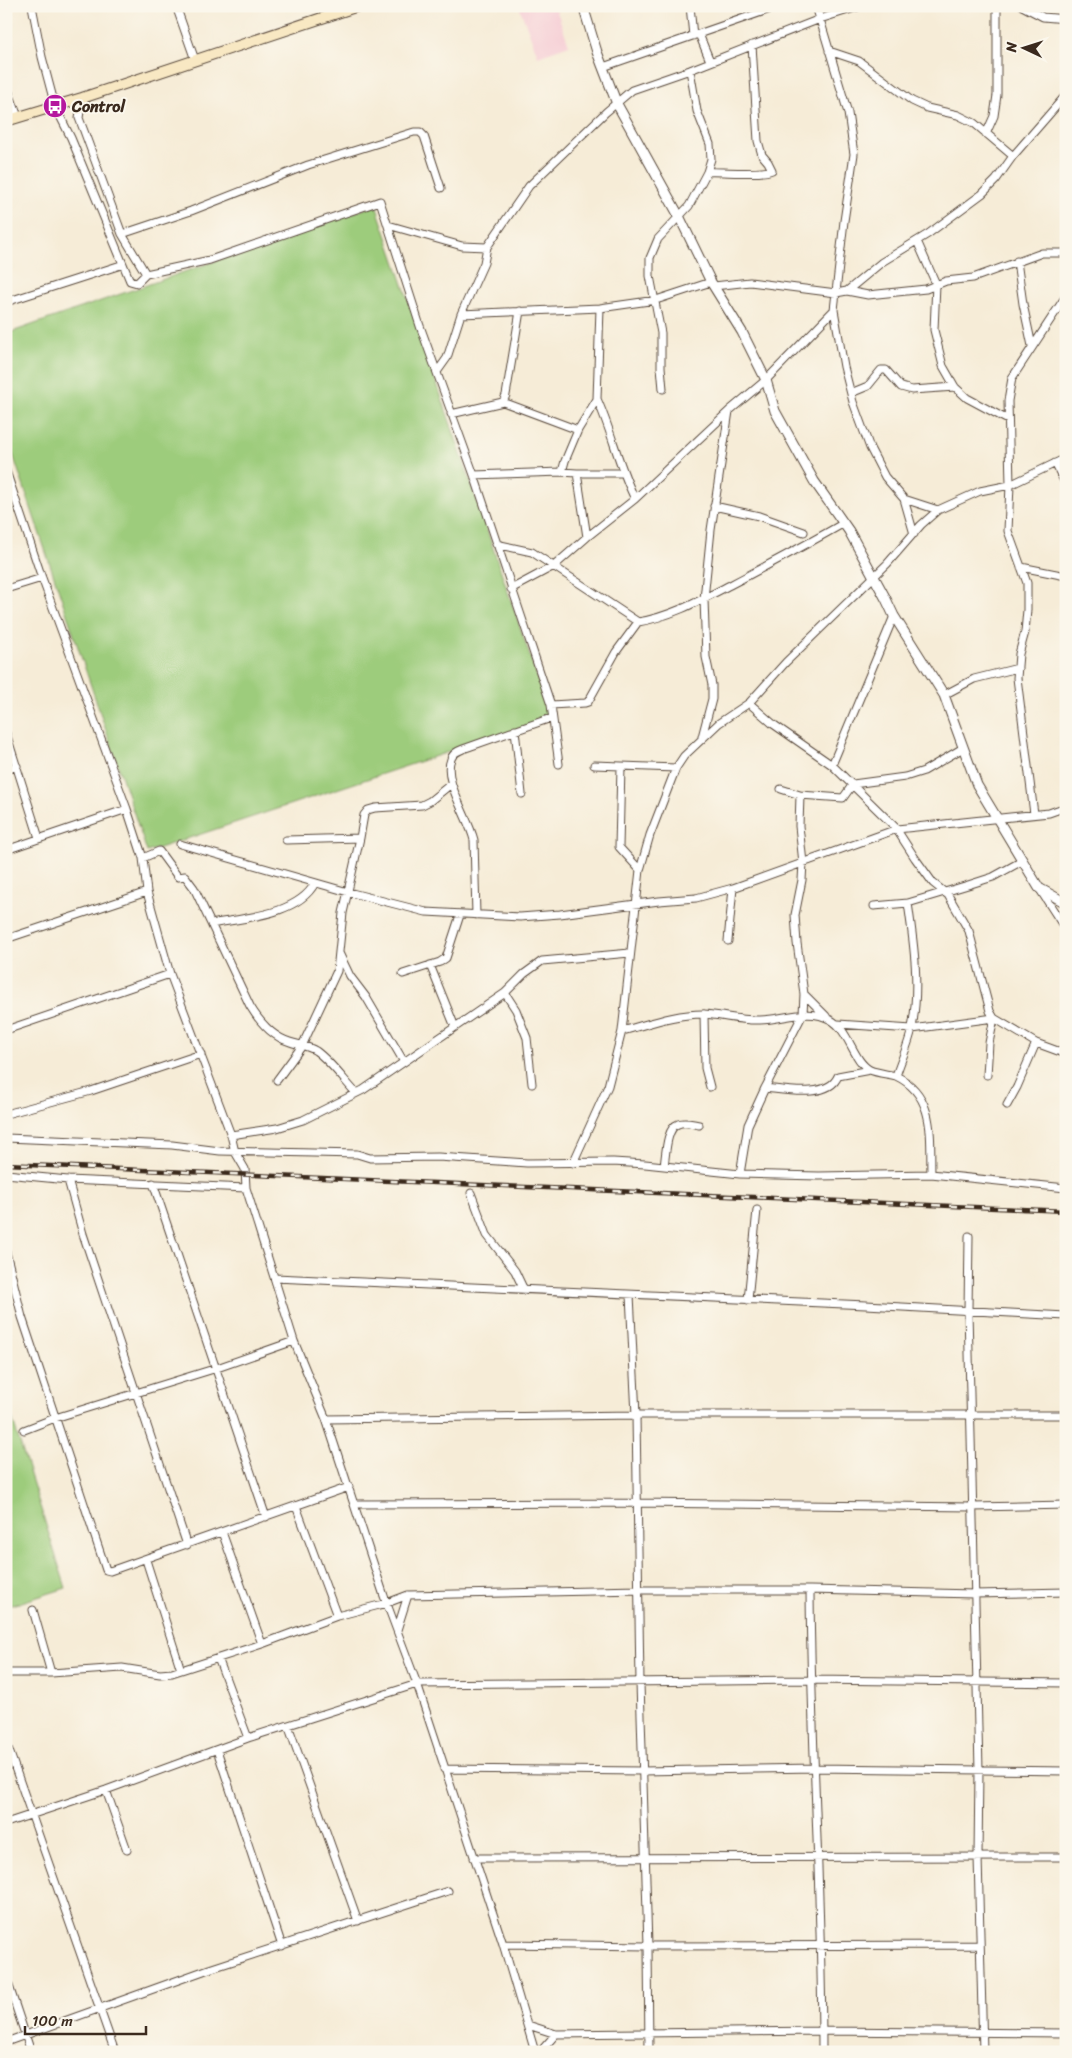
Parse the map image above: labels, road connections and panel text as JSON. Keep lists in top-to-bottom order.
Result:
{
  "places": {
    "bus stop": ["Control"]
  },
  "scale_bar": "100 m",
  "north": "left"
}
